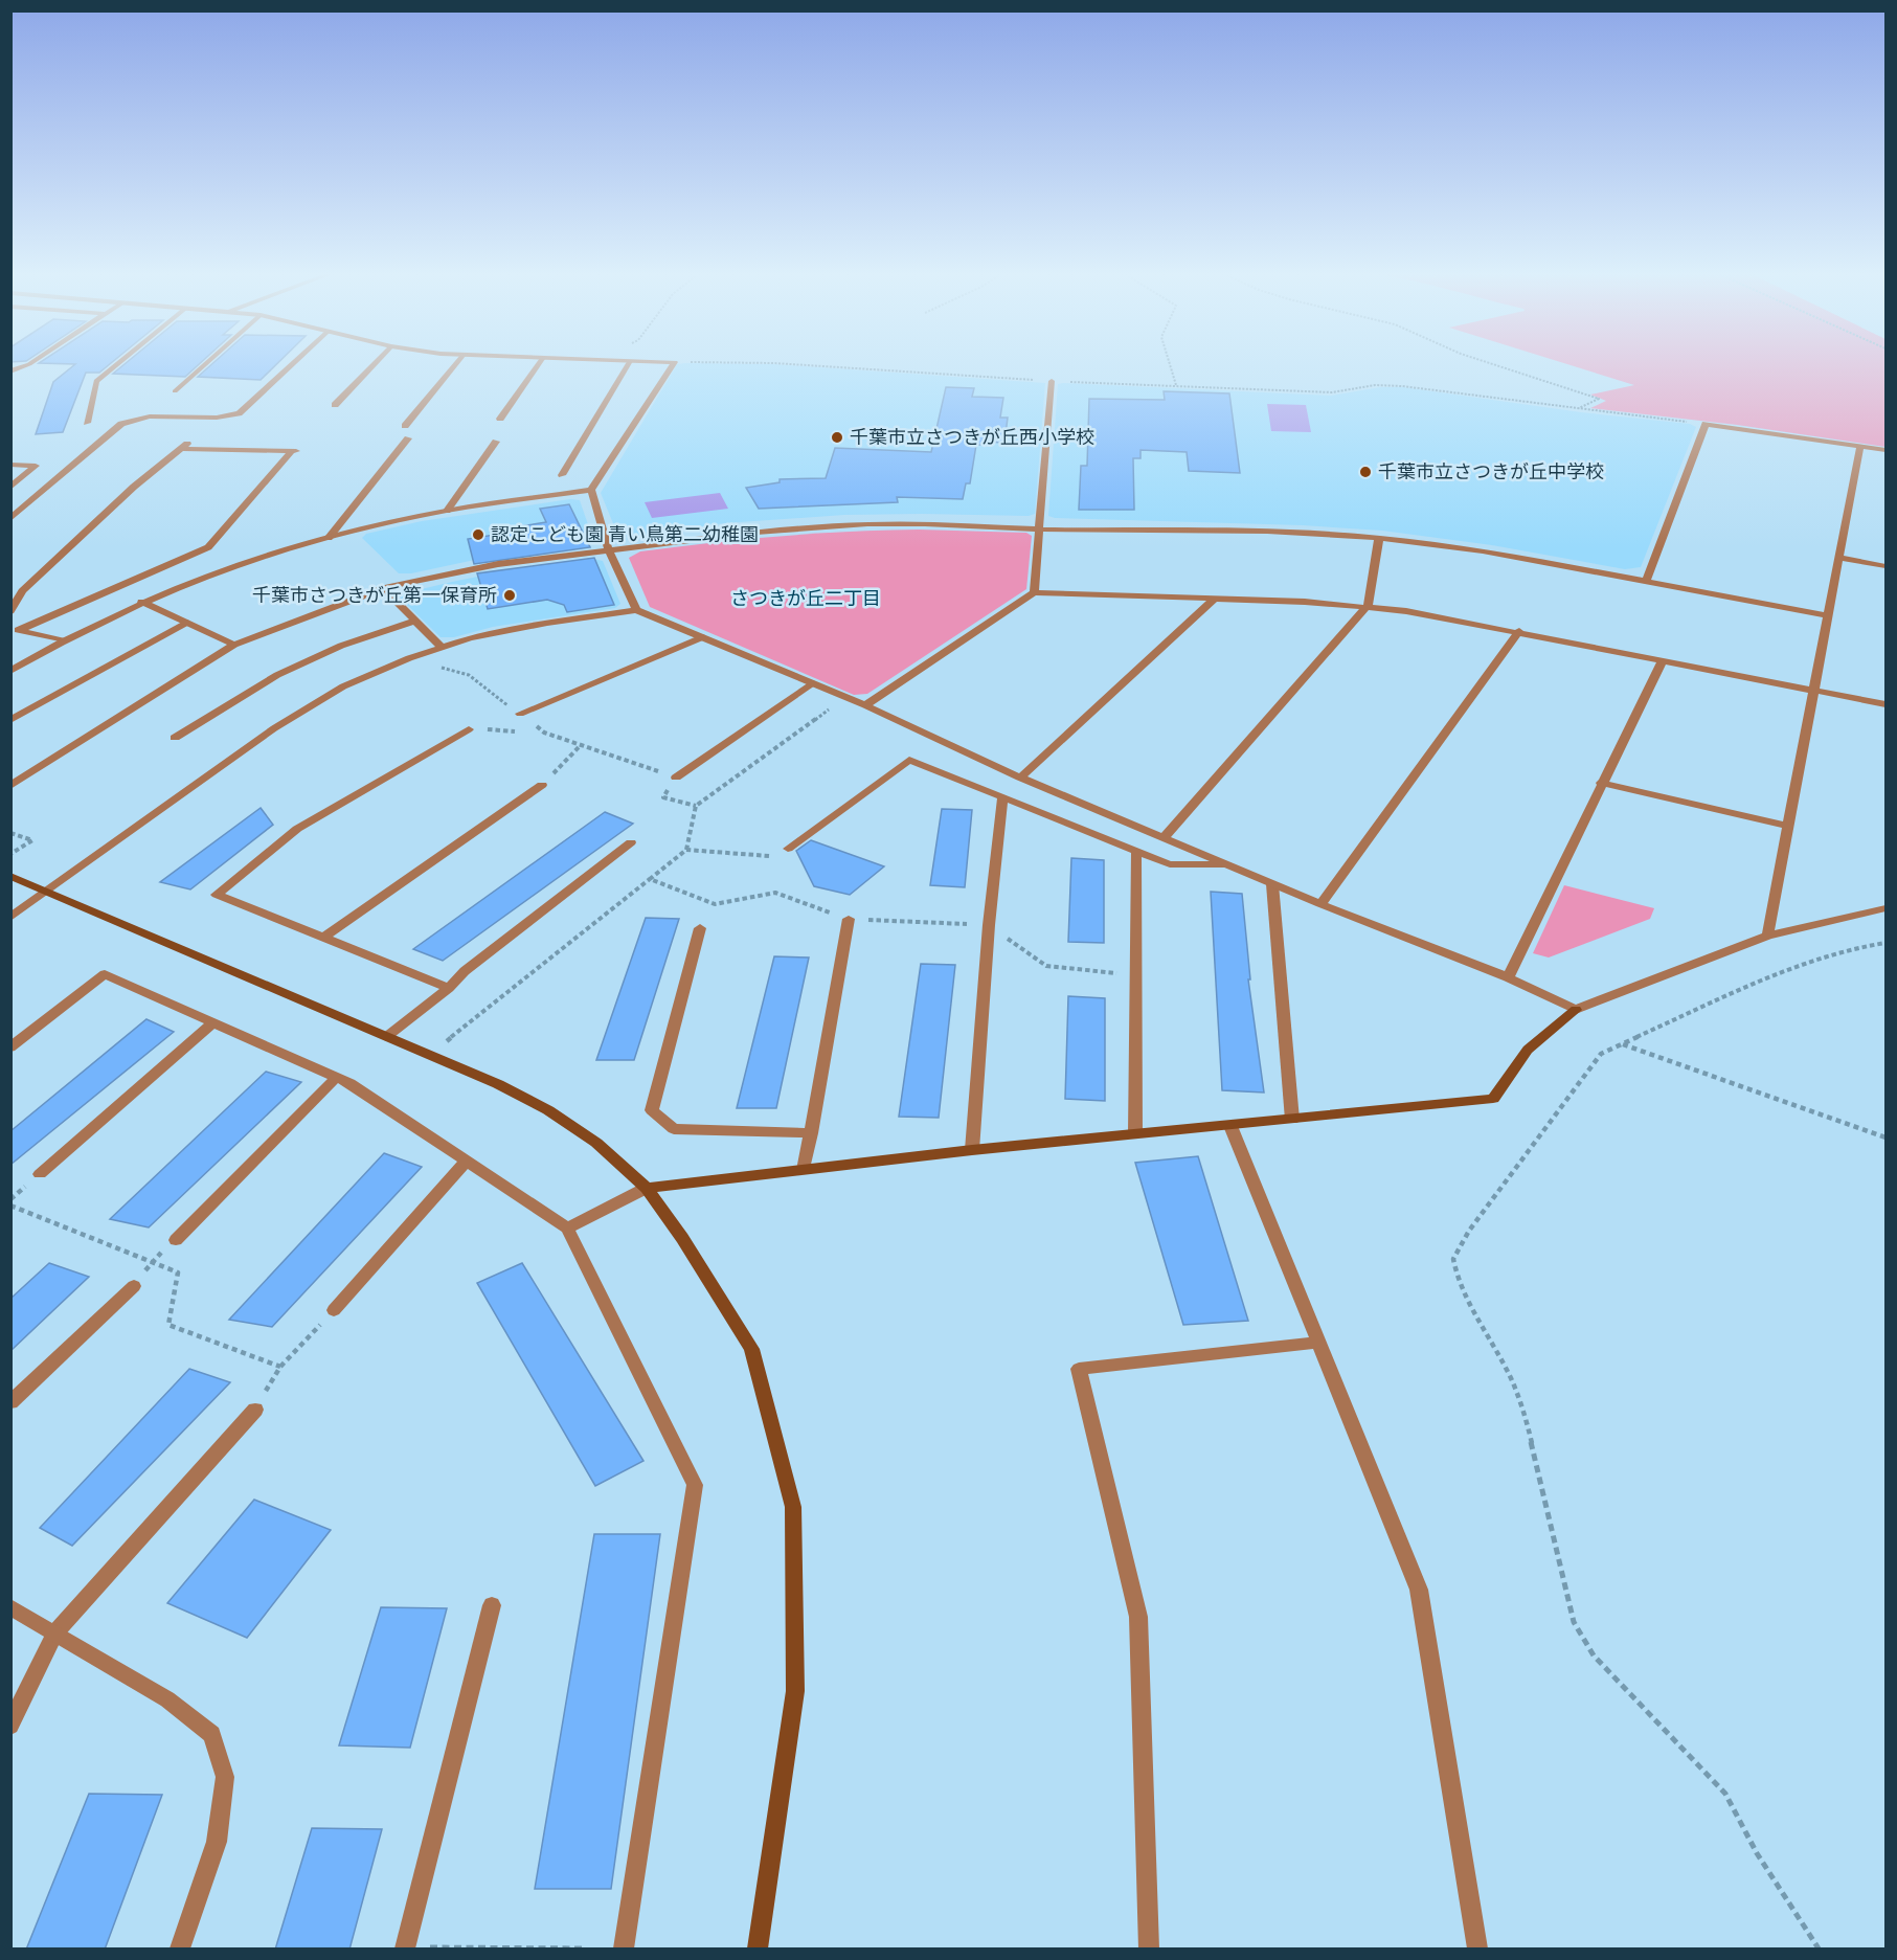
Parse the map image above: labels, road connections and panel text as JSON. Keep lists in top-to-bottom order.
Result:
{
  "districts": ["さつきが丘二丁目"],
  "places": [
    "千葉市立さつきが丘西小学校",
    "千葉市立さつきが丘中学校",
    "認定こども園 青い鳥第二幼稚園",
    "千葉市さつきが丘第一保育所"
  ]
}
